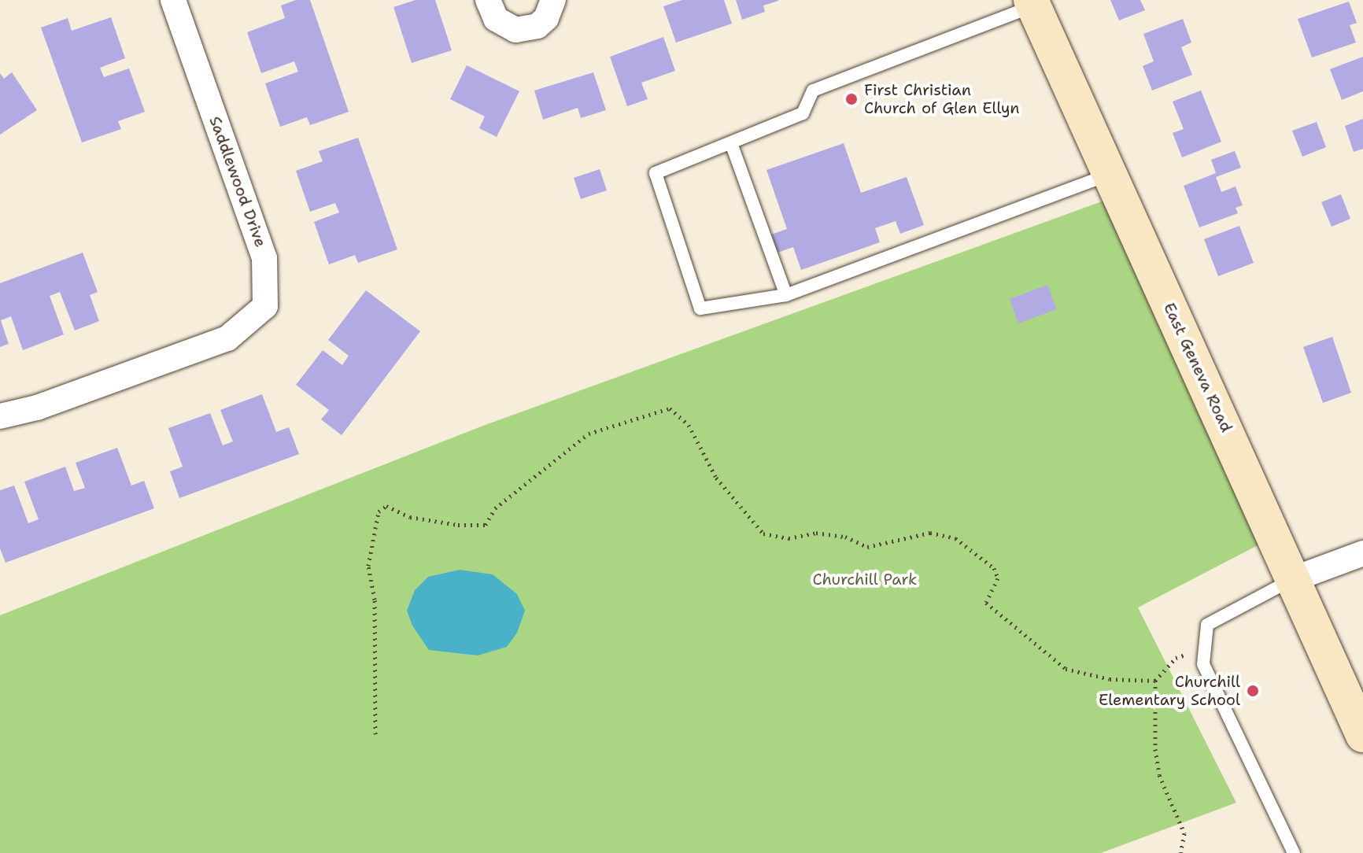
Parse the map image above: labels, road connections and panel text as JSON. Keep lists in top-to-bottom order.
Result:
{
  "streets": {
    "main road": ["East Geneva Road"],
    "street": ["Saddlewood Drive"]
  },
  "parks": ["Churchill Park"],
  "places": ["First Christian Church of Glen Ellyn", "Churchill Elementary School"]
}
